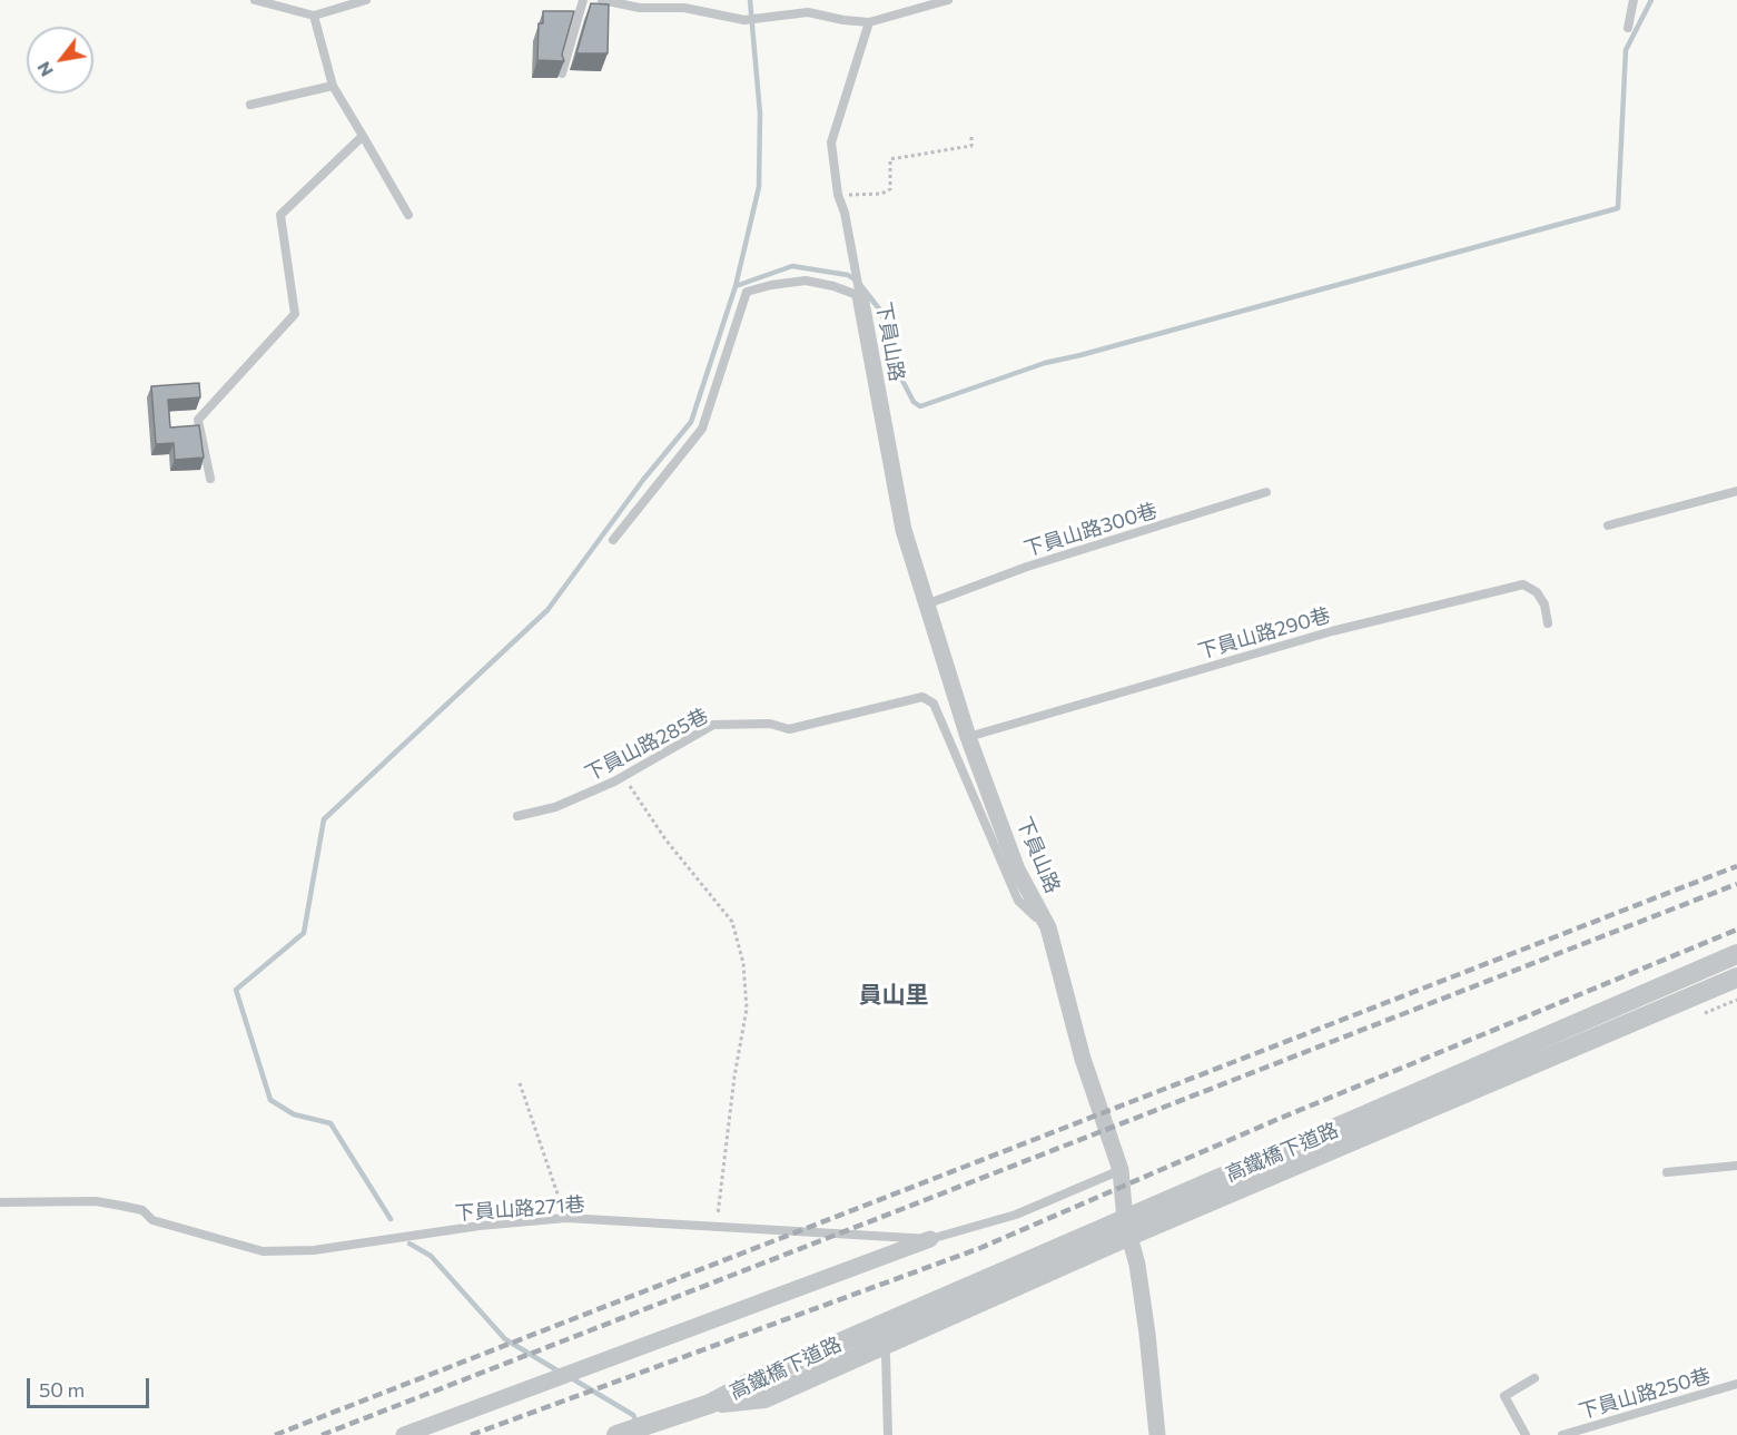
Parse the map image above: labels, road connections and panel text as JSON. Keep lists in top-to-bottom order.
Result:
{
  "streets": {
    "street": ["下員山路", "高鐵橋下道路"],
    "lane": [
      "下員山路300巷",
      "下員山路290巷",
      "下員山路285巷",
      "下員山路271巷",
      "下員山路250巷"
    ]
  },
  "crossings": [
    ["下員山路", "下員山路300巷"],
    ["下員山路", "下員山路290巷"],
    ["下員山路", "下員山路285巷"],
    ["下員山路", "高鐵橋下道路"],
    ["下員山路", "下員山路271巷"]
  ],
  "districts": ["員山里"],
  "scale_bar": "50 m",
  "north": "bottom left"
}
